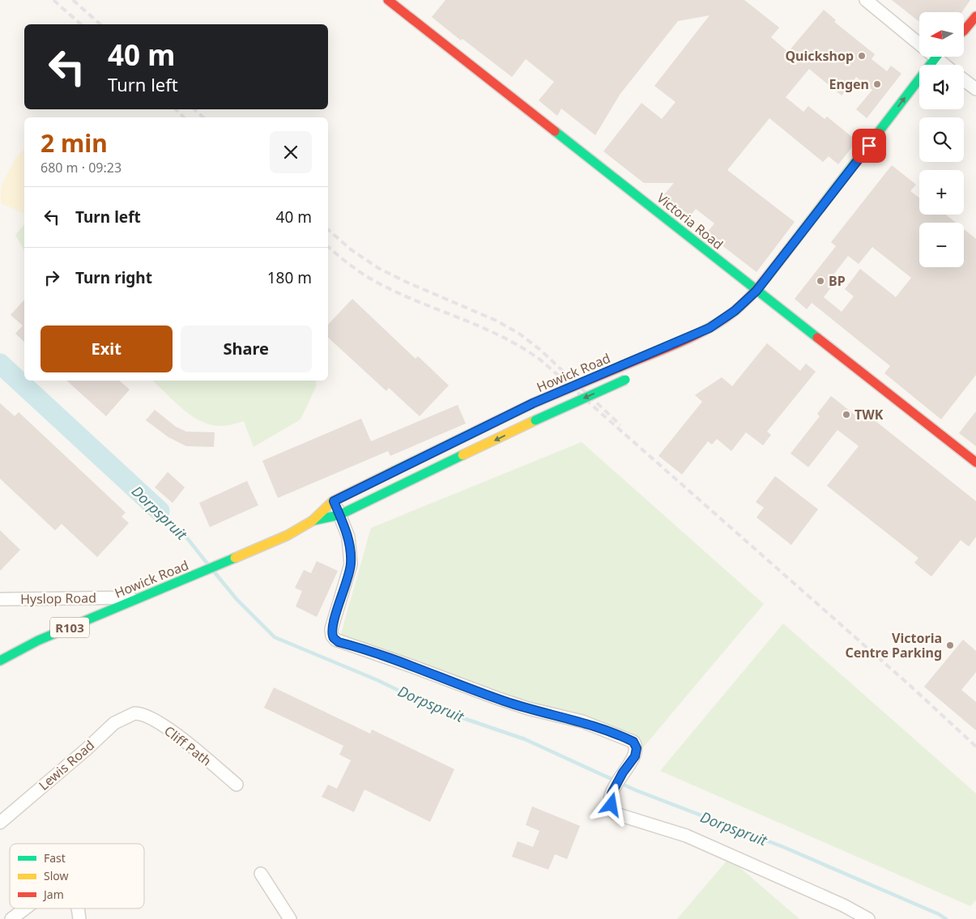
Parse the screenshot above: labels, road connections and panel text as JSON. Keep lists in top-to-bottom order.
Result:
{
  "streets": {
    "main road": ["Victoria Road", "Howick Road", "R103"],
    "street": ["Hyslop Road", "Cliff Path", "Lewis Road"]
  },
  "crossings": [
    ["Victoria Road", "Howick Road"],
    ["Victoria Road", "R103"],
    ["Howick Road", "Hyslop Road"],
    ["Howick Road", "R103"],
    ["Cliff Path", "Lewis Road"]
  ],
  "water": ["Dorpspruit"],
  "places": [
    "Quickshop",
    "Engen",
    "BP",
    "TWK",
    "Victoria Centre Parking"
  ],
  "legend": ["Fast", "Slow", "Jam"],
  "north": "left",
  "page": {
    "map_buttons": ["+", "−"],
    "turn": ["40 m", "Turn left"],
    "heading": ["2 min", "680 m · 09:23"],
    "list": [
      {
        "name": "Turn left",
        "value": "40 m"
      },
      {
        "name": "Turn right",
        "value": "180 m"
      }
    ],
    "buttons": ["Exit", "Share"]
  }
}
